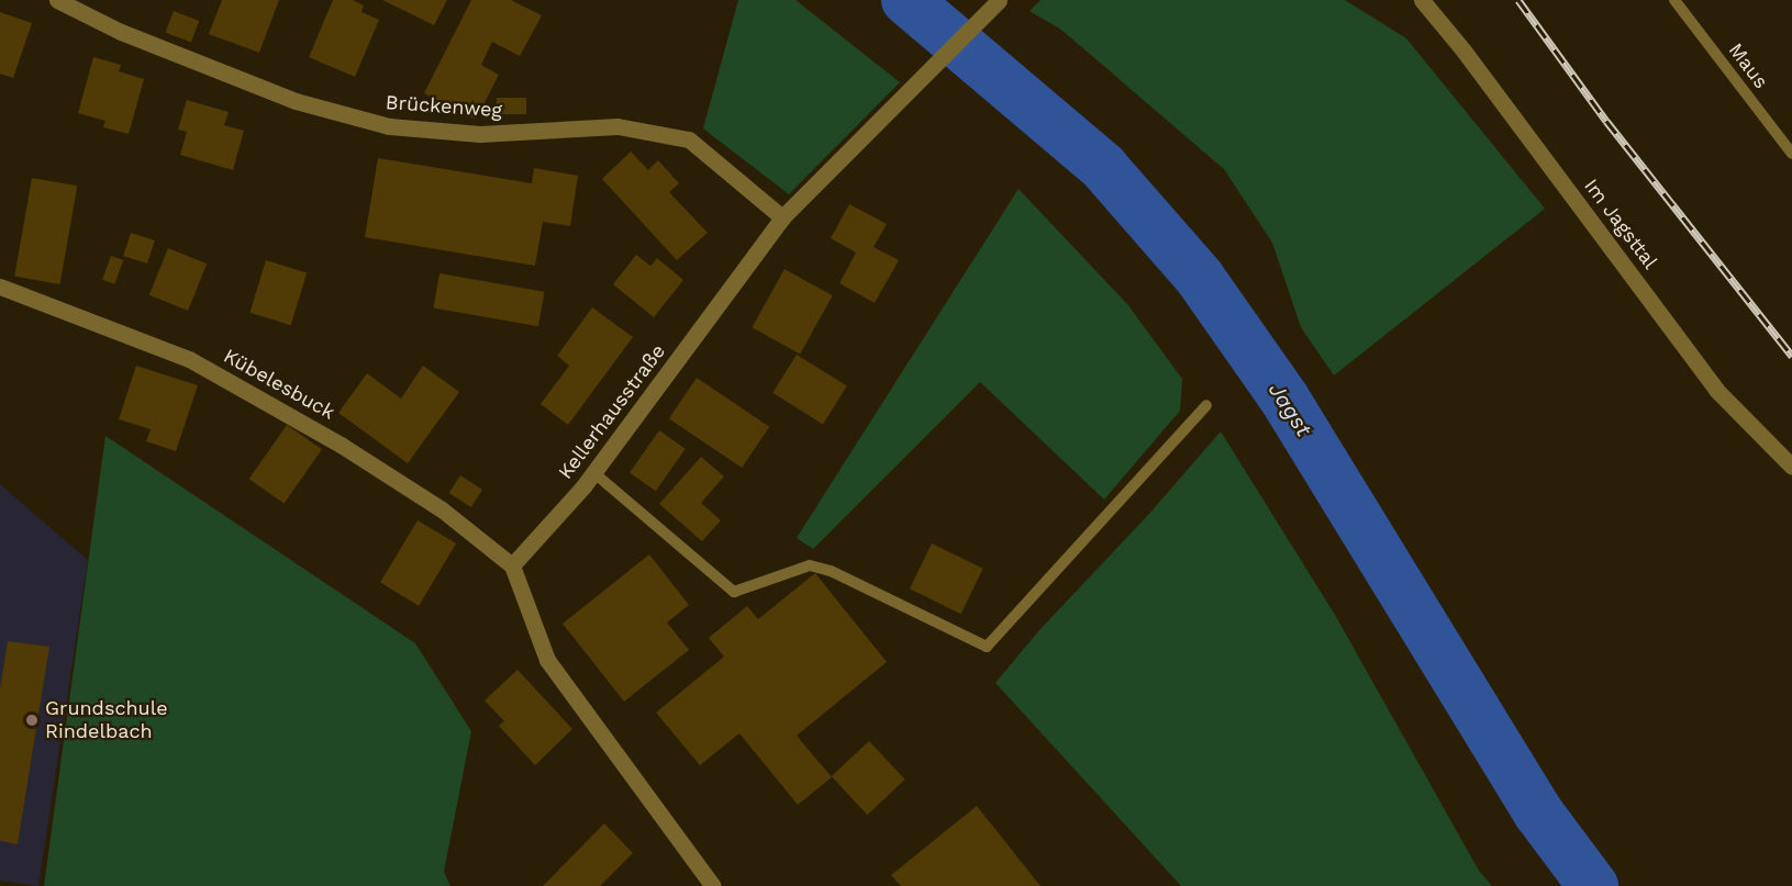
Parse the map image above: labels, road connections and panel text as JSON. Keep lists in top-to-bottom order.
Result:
{
  "streets": {
    "street": [
      "Brückenweg",
      "Im Jagsttal",
      "Kübelesbuck",
      "Kellerhausstraße"
    ],
    "lane": ["Maus"]
  },
  "crossings": [
    ["Brückenweg", "Kellerhausstraße"],
    ["Kübelesbuck", "Kellerhausstraße"]
  ],
  "water": ["Jagst"],
  "places": ["Grundschule Rindelbach"]
}
